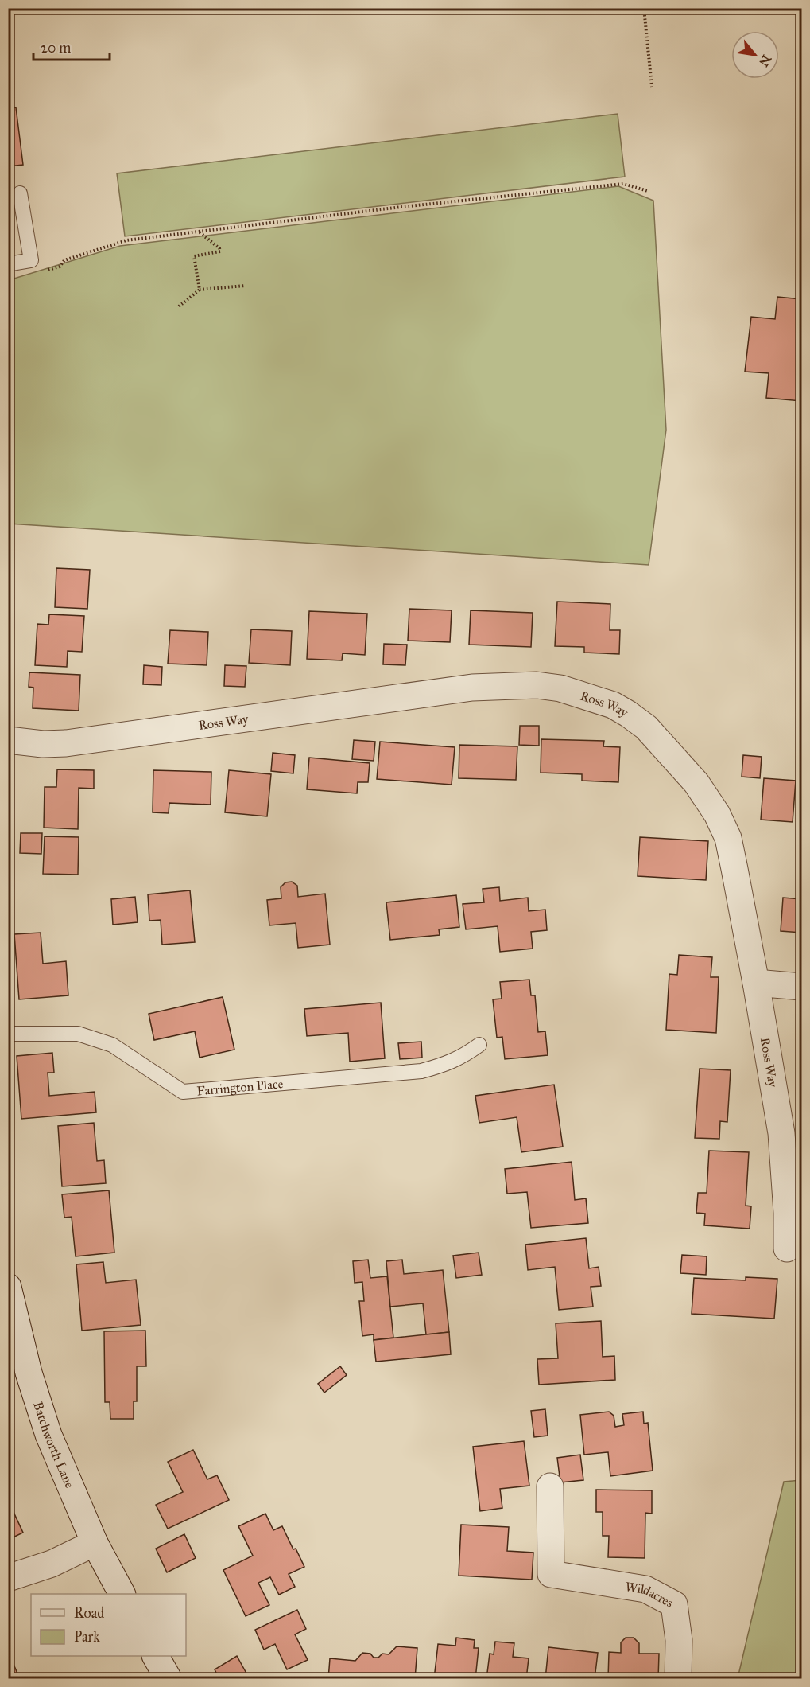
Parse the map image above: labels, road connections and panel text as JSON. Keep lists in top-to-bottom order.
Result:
{
  "streets": {
    "street": ["Ross Way", "Batchworth Lane", "Wildacres"],
    "lane": ["Farrington Place"]
  },
  "legend": ["Road", "Park"],
  "scale_bar": "20 m",
  "north": "bottom right"
}
